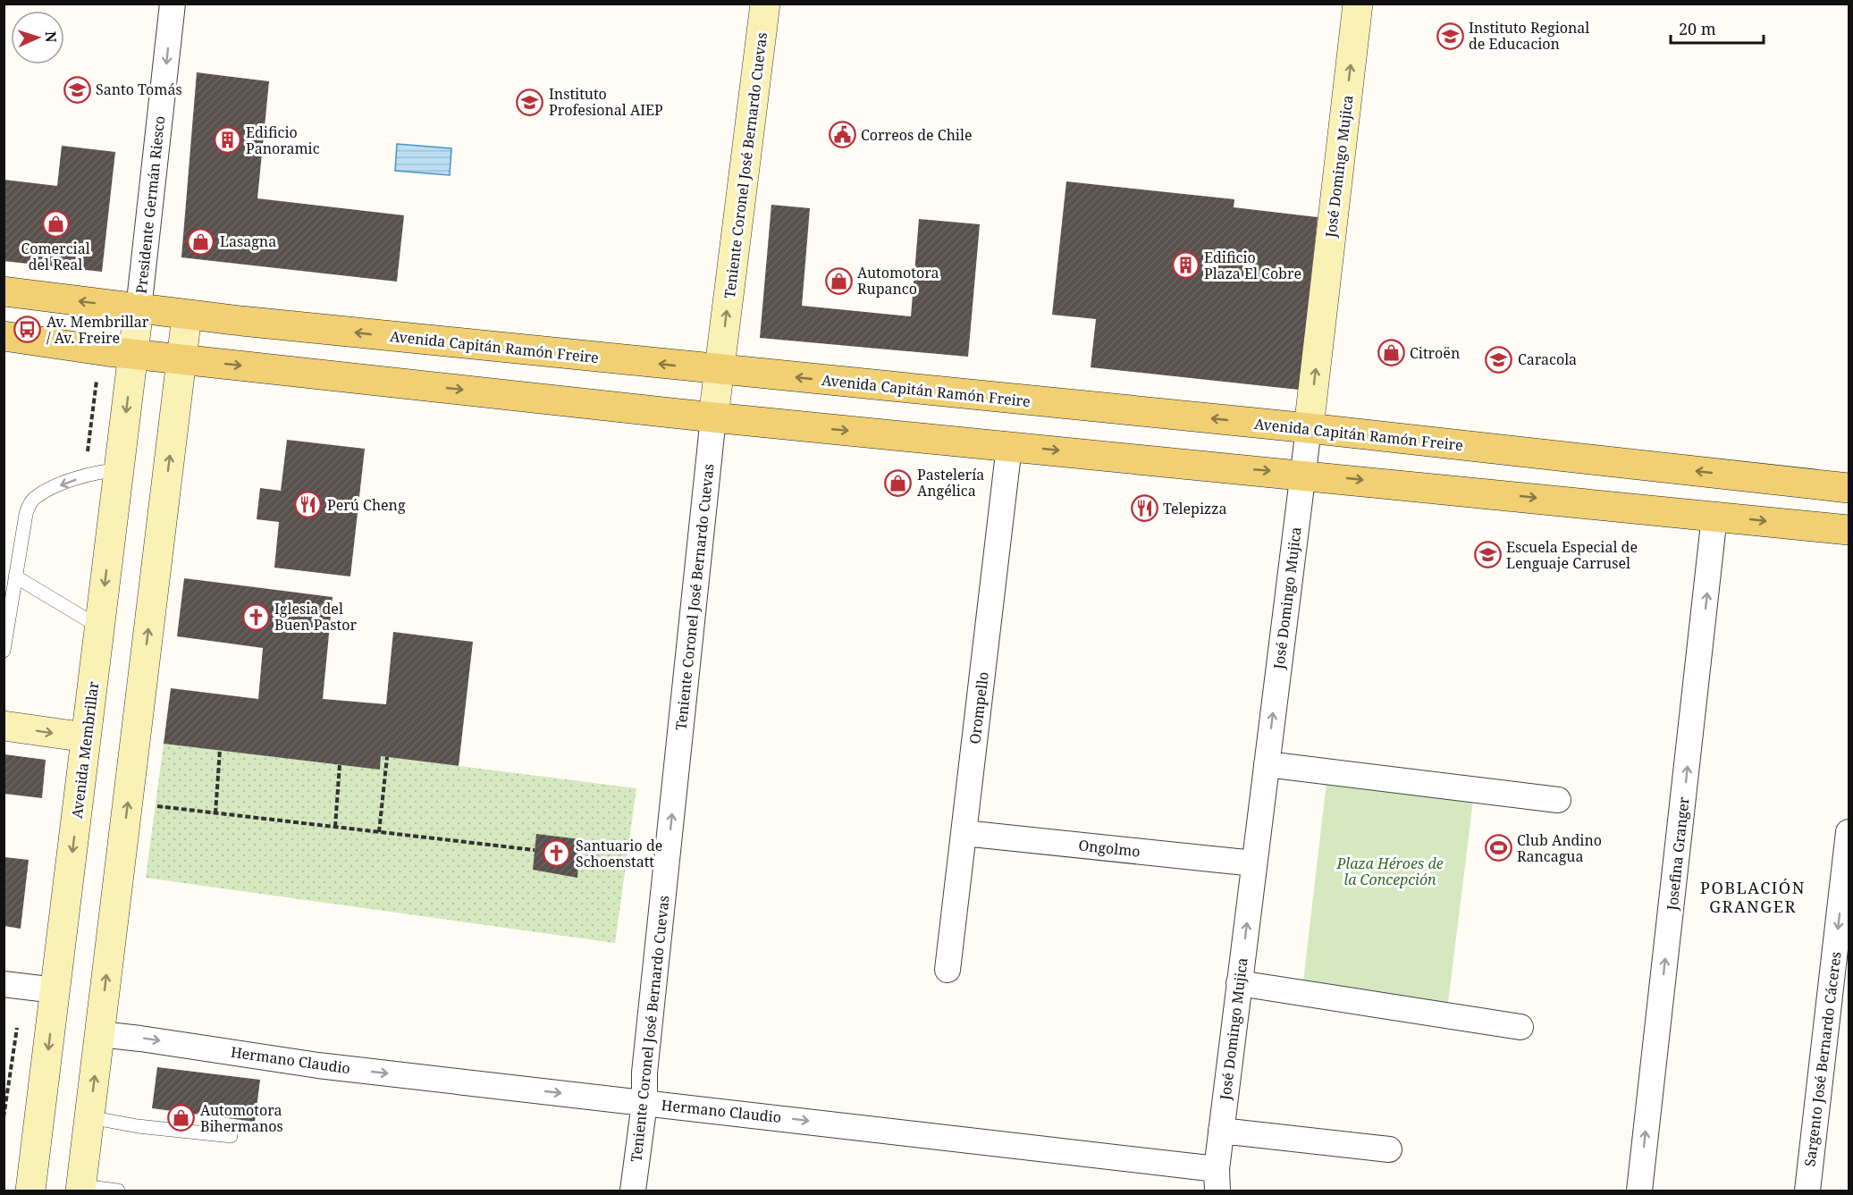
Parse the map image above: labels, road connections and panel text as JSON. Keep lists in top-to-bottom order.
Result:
{
  "streets": {
    "main road": [
      "Teniente Coronel José Bernardo Cuevas",
      "José Domingo Mujica",
      "Avenida Capitán Ramón Freire",
      "Avenida Membrillar"
    ],
    "street": [
      "Presidente Germán Riesco",
      "Orompello",
      "Ongolmo",
      "Josefina Granger",
      "Sargento José Bernardo Cáceres",
      "Hermano Claudio"
    ]
  },
  "crossings": [
    ["Teniente Coronel José Bernardo Cuevas", "Avenida Capitán Ramón Freire"],
    ["Teniente Coronel José Bernardo Cuevas", "Hermano Claudio"],
    ["José Domingo Mujica", "Avenida Capitán Ramón Freire"],
    ["José Domingo Mujica", "Ongolmo"],
    ["José Domingo Mujica", "Hermano Claudio"],
    ["Presidente Germán Riesco", "Avenida Capitán Ramón Freire"],
    ["Presidente Germán Riesco", "Avenida Membrillar"],
    ["Avenida Capitán Ramón Freire", "Avenida Membrillar"],
    ["Orompello", "Ongolmo"]
  ],
  "one_way": [
    "Teniente Coronel José Bernardo Cuevas",
    "José Domingo Mujica",
    "Presidente Germán Riesco",
    "Josefina Granger",
    "Sargento José Bernardo Cáceres",
    "Hermano Claudio"
  ],
  "districts": ["POBLACIÓN GRANGER"],
  "parks": ["Plaza Héroes de la Concepción"],
  "places": {
    "school or university": [
      "Instituto Regional de Educacion",
      "Santo Tomás",
      "Instituto Profesional AIEP",
      "Caracola",
      "Escuela Especial de Lenguaje Carrusel"
    ],
    "public building": ["Correos de Chile"],
    "building": ["Edificio Panoramic", "Edificio Plaza El Cobre"],
    "shop": [
      "Comercial del Real",
      "Lasagna",
      "Automotora Rupanco",
      "Citroën",
      "Pastelería Angélica",
      "Automotora Bihermanos"
    ],
    "bus stop": ["Av. Membrillar / Av. Freire"],
    "restaurant": ["Perú Cheng", "Telepizza"],
    "church": ["Iglesia del Buen Pastor", "Santuario de Schoenstatt"],
    "sports": ["Club Andino Rancagua"]
  },
  "scale_bar": "20 m",
  "north": "right"
}
